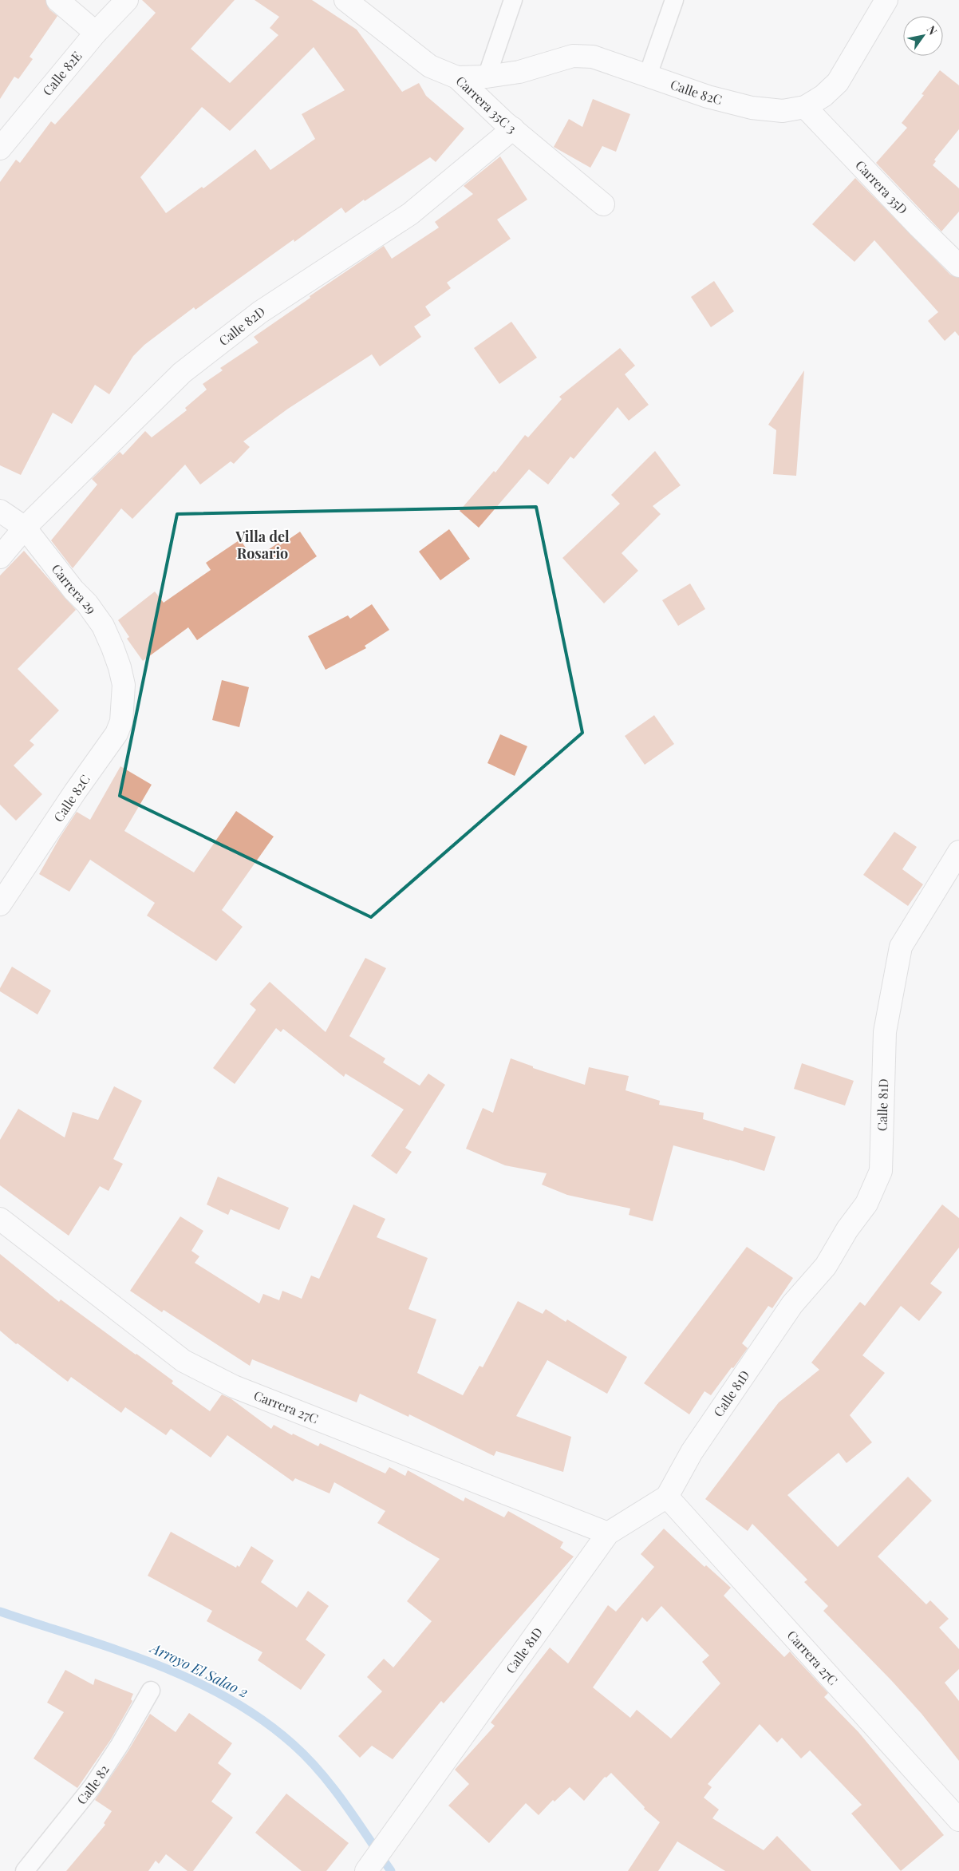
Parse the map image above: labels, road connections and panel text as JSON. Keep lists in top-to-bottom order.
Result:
{
  "streets": {
    "street": [
      "Calle 82E",
      "Calle 82C",
      "Carrera 35C 3",
      "Carrera 35D",
      "Calle 82D",
      "Carrera 29",
      "Calle 81D",
      "Carrera 27C"
    ],
    "lane": ["Calle 82"]
  },
  "crossings": [
    ["Calle 82C", "Carrera 35C 3"],
    ["Calle 82C", "Carrera 35D"],
    ["Calle 82C", "Carrera 29"],
    ["Carrera 35C 3", "Calle 82D"],
    ["Calle 82D", "Carrera 29"],
    ["Calle 81D", "Carrera 27C"]
  ],
  "districts": ["Villa del Rosario"],
  "water": ["Arroyo El Salao 2"],
  "north": "top right"
}
